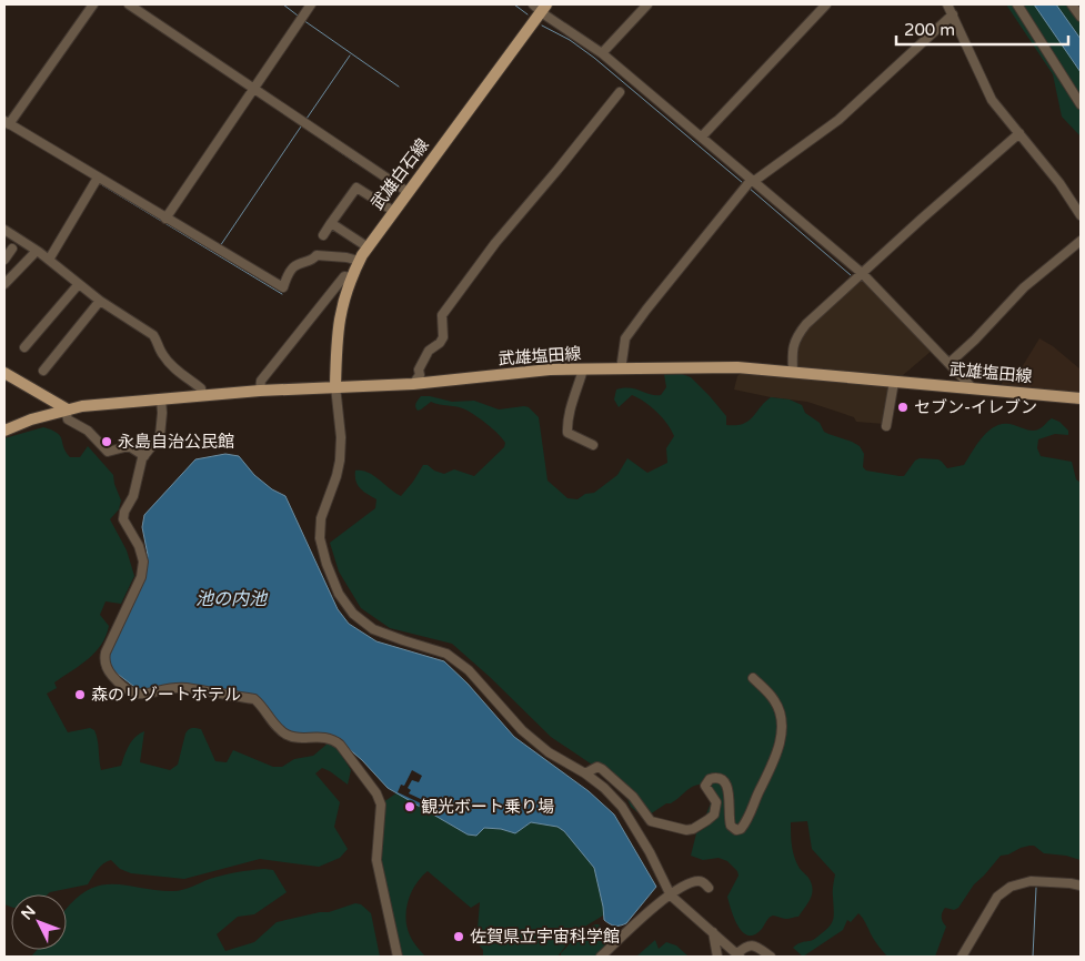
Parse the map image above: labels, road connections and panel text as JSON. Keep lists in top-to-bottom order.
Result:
{
  "streets": {
    "main road": ["武雄白石線", "武雄塩田線"]
  },
  "crossings": [
    ["武雄白石線", "武雄塩田線"]
  ],
  "water": ["池の内池"],
  "places": [
    "セブン-イレブン",
    "永島自治公民館",
    "森のリゾートホテル",
    "観光ボート乗り場",
    "佐賀県立宇宙科学館"
  ],
  "scale_bar": "200 m",
  "north": "top left"
}
